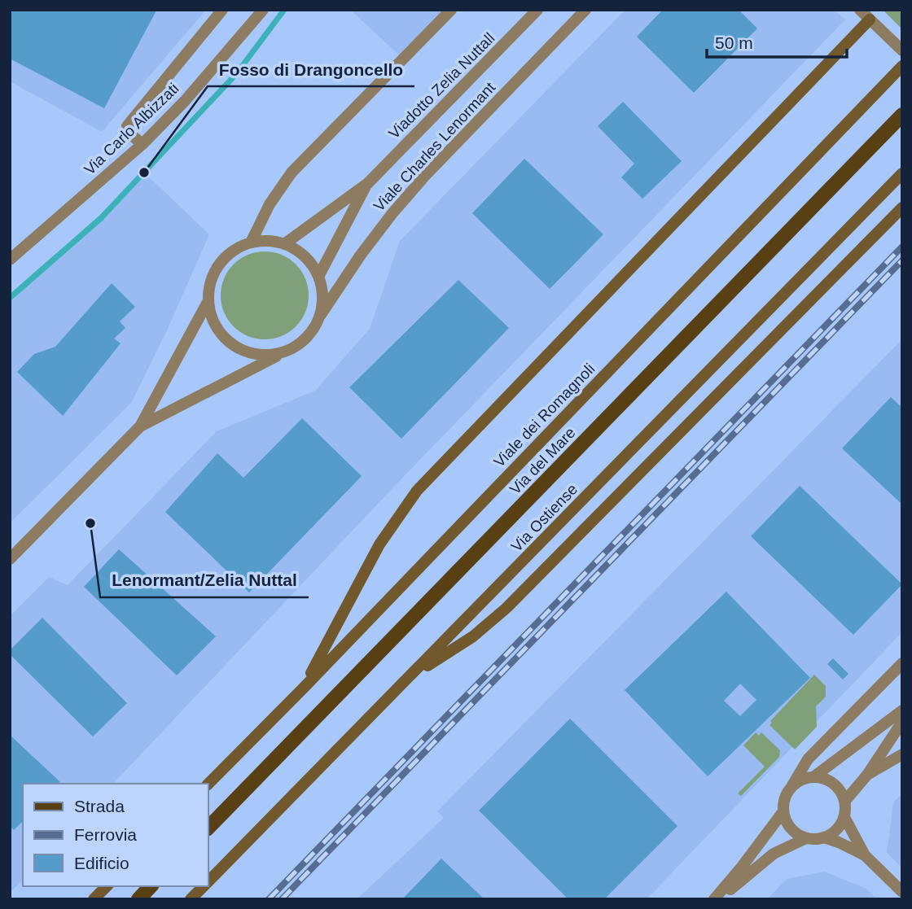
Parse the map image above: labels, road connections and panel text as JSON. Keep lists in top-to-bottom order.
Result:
{
  "streets": {
    "main road": ["Viale dei Romagnoli", "Via del Mare", "Via Ostiense"],
    "street": ["Viadotto Zelia Nuttall", "Via Carlo Albizzati", "Viale Charles Lenormant"]
  },
  "crossings": [
    ["Viadotto Zelia Nuttall", "Viale Charles Lenormant"]
  ],
  "places": ["Fosso di Drangoncello", "Lenormant/Zelia Nuttal"],
  "legend": ["Strada", "Ferrovia", "Edificio"],
  "scale_bar": "50 m"
}
